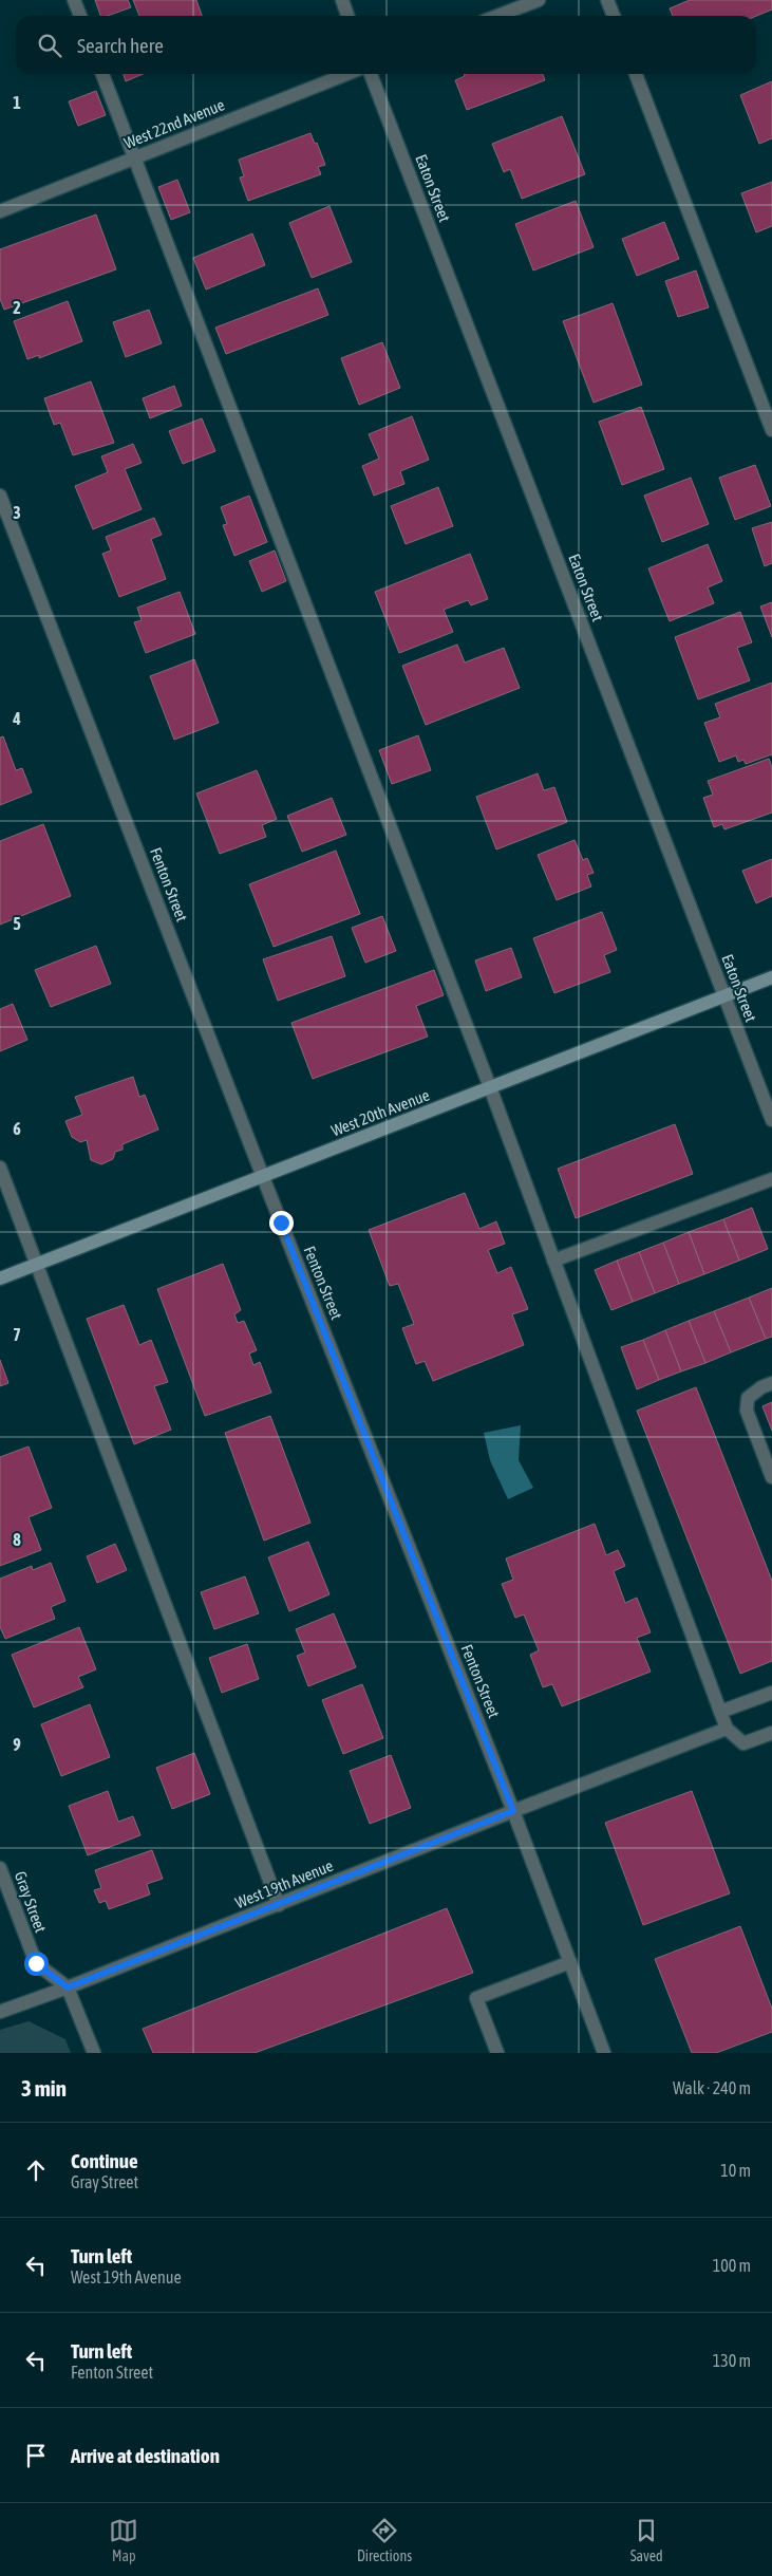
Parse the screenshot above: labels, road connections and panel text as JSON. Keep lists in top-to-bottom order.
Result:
{
  "streets": {
    "street": [
      "West 22nd Avenue",
      "Eaton Street",
      "Fenton Street",
      "West 20th Avenue",
      "West 19th Avenue",
      "Gray Street"
    ]
  },
  "crossings": [
    ["Eaton Street", "West 20th Avenue"],
    ["Fenton Street", "West 20th Avenue"],
    ["Fenton Street", "West 19th Avenue"],
    ["West 19th Avenue", "Gray Street"]
  ],
  "page": {
    "search": "Search here",
    "heading": ["3 min", "Walk · 240 m"],
    "list": [
      ["Continue", "Gray Street", "10 m"],
      ["Turn left", "West 19th Avenue", "100 m"],
      ["Turn left", "Fenton Street", "130 m"],
      "Arrive at destination"
    ],
    "nav": ["Map", "Directions", "Saved"]
  },
  "grid": {
    "rows": [
      "1",
      "2",
      "3",
      "4",
      "5",
      "6",
      "7",
      "8",
      "9"
    ]
  }
}
